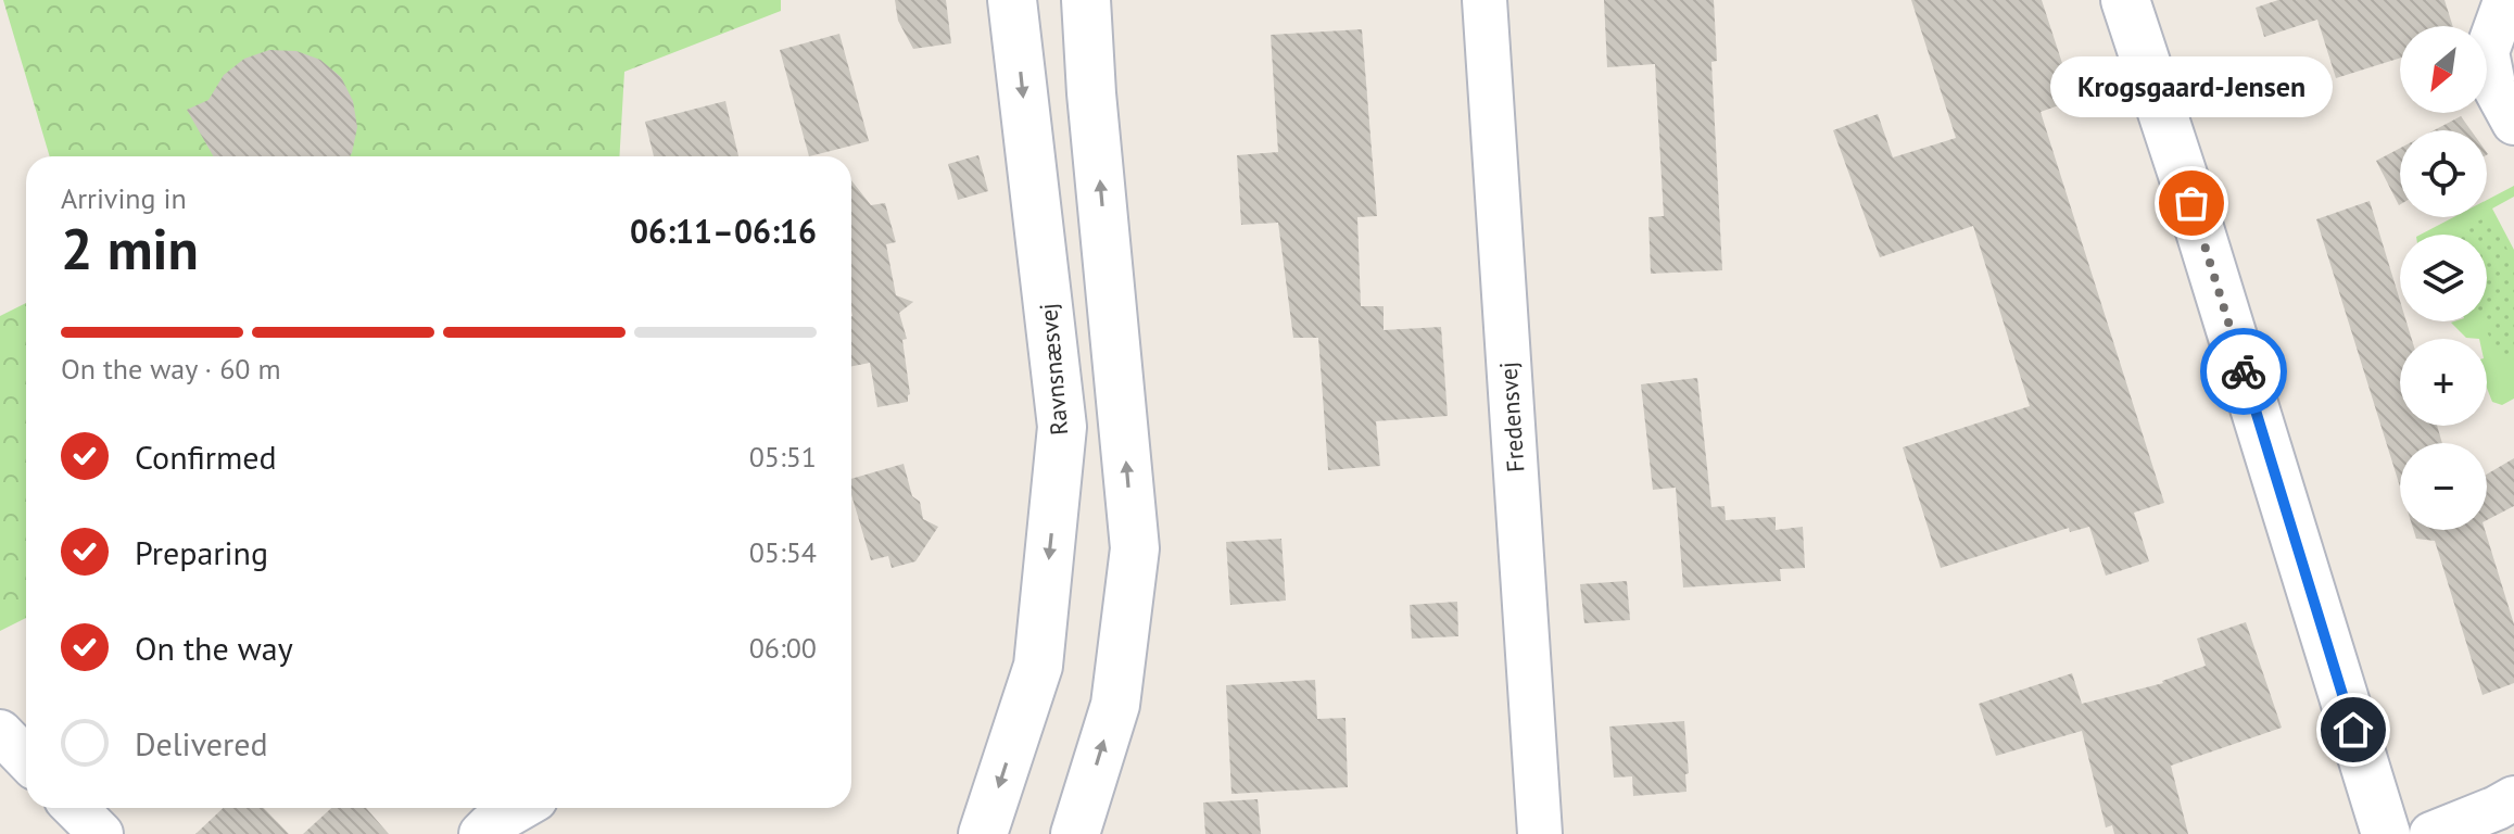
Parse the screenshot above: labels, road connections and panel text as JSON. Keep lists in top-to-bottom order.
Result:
{
  "streets": {
    "main road": ["Ravnsnæsvej"],
    "street": ["Fredensvej"]
  },
  "places": ["Krogsgaard-Jensen"],
  "north": "bottom left",
  "page": {
    "map_buttons": ["+", "−"],
    "bubble": "Krogsgaard-Jensen",
    "heading": ["2 min", "Arriving in", "06:11–06:16"],
    "bar": "On the way · 60 m",
    "list": [
      ["Confirmed", "05:51"],
      ["Preparing", "05:54"],
      ["On the way", "06:00"],
      "Delivered"
    ]
  }
}
